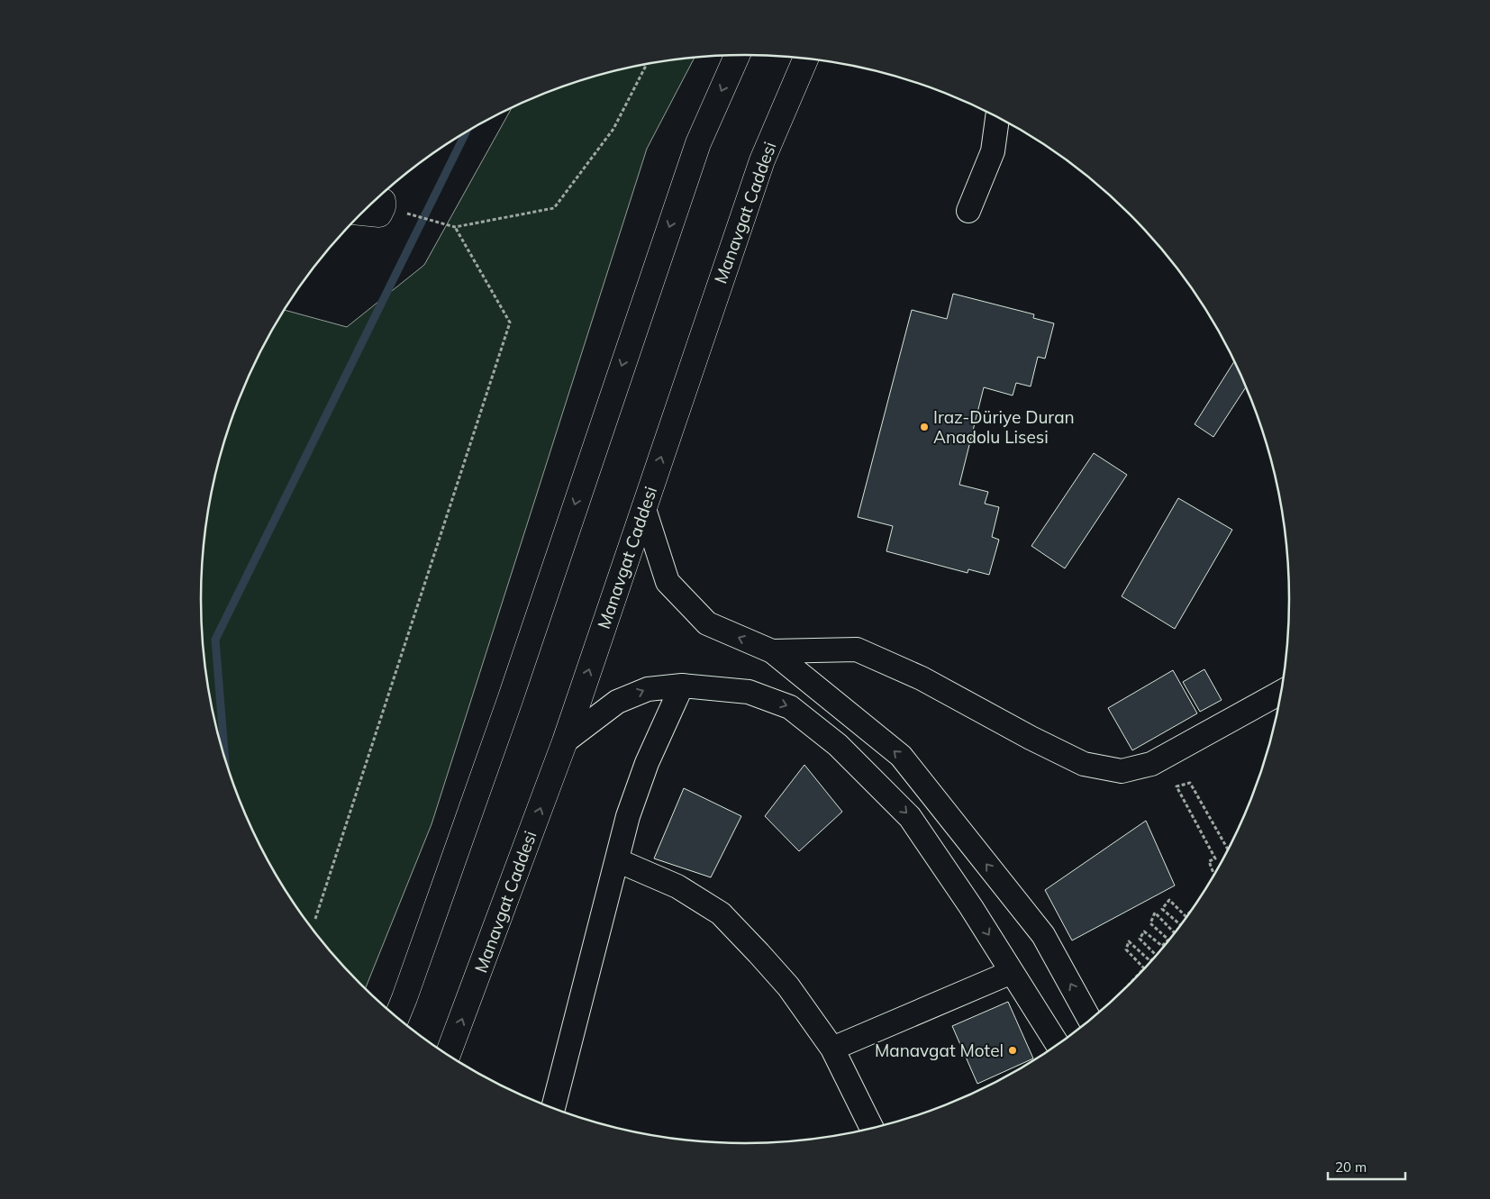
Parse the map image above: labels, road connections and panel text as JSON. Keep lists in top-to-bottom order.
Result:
{
  "streets": {
    "main road": ["Manavgat Caddesi"]
  },
  "places": ["Iraz-Düriye Duran Anadolu Lisesi", "Manavgat Motel"],
  "scale_bar": "20 m"
}
